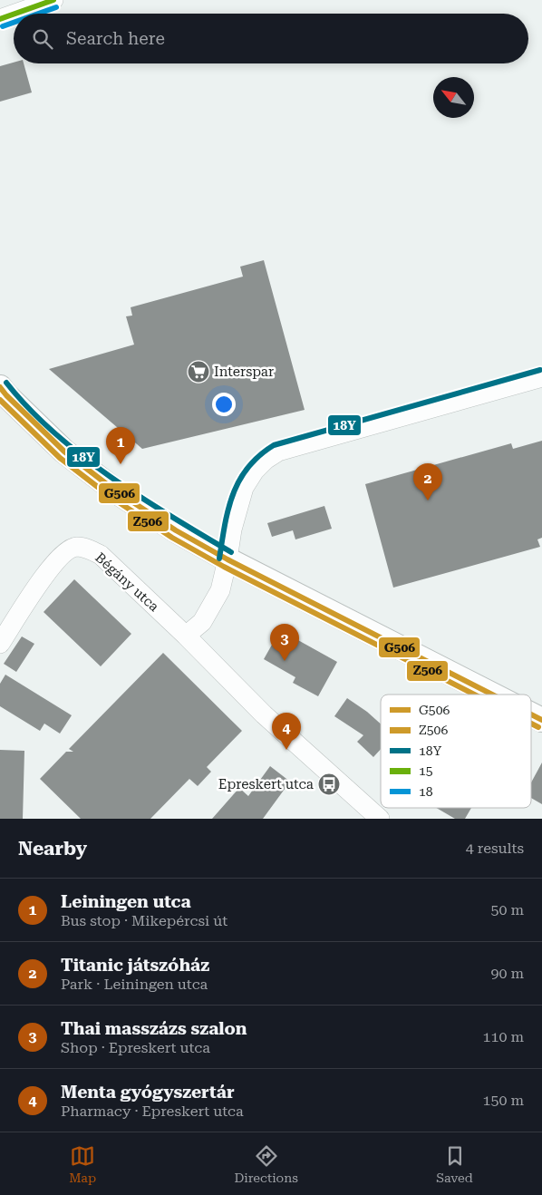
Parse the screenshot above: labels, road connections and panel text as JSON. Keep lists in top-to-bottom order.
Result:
{
  "streets": {
    "street": ["Bégány utca"]
  },
  "places": {
    "supermarket": ["Interspar"],
    "bus stop": ["Epreskert utca"]
  },
  "lines": [
    "transit line 15",
    "transit line 18",
    "transit line 18Y",
    "transit line G506",
    "transit line Z506"
  ],
  "legend": [
    "G506",
    "Z506",
    "18Y",
    "15",
    "18"
  ],
  "north": "top left",
  "page": {
    "search": "Search here",
    "pins": [
      "1",
      "2",
      "3",
      "4"
    ],
    "heading": ["Nearby", "4 results"],
    "list": [
      {
        "mark": "1",
        "name": "Leiningen utca",
        "note": "Bus stop · Mikepércsi út",
        "value": "50 m"
      },
      {
        "mark": "2",
        "name": "Titanic játszóház",
        "note": "Park · Leiningen utca",
        "value": "90 m"
      },
      {
        "mark": "3",
        "name": "Thai masszázs szalon",
        "note": "Shop · Epreskert utca",
        "value": "110 m"
      },
      {
        "mark": "4",
        "name": "Menta gyógyszertár",
        "note": "Pharmacy · Epreskert utca",
        "value": "150 m"
      }
    ],
    "nav": ["Map", "Directions", "Saved"]
  }
}
